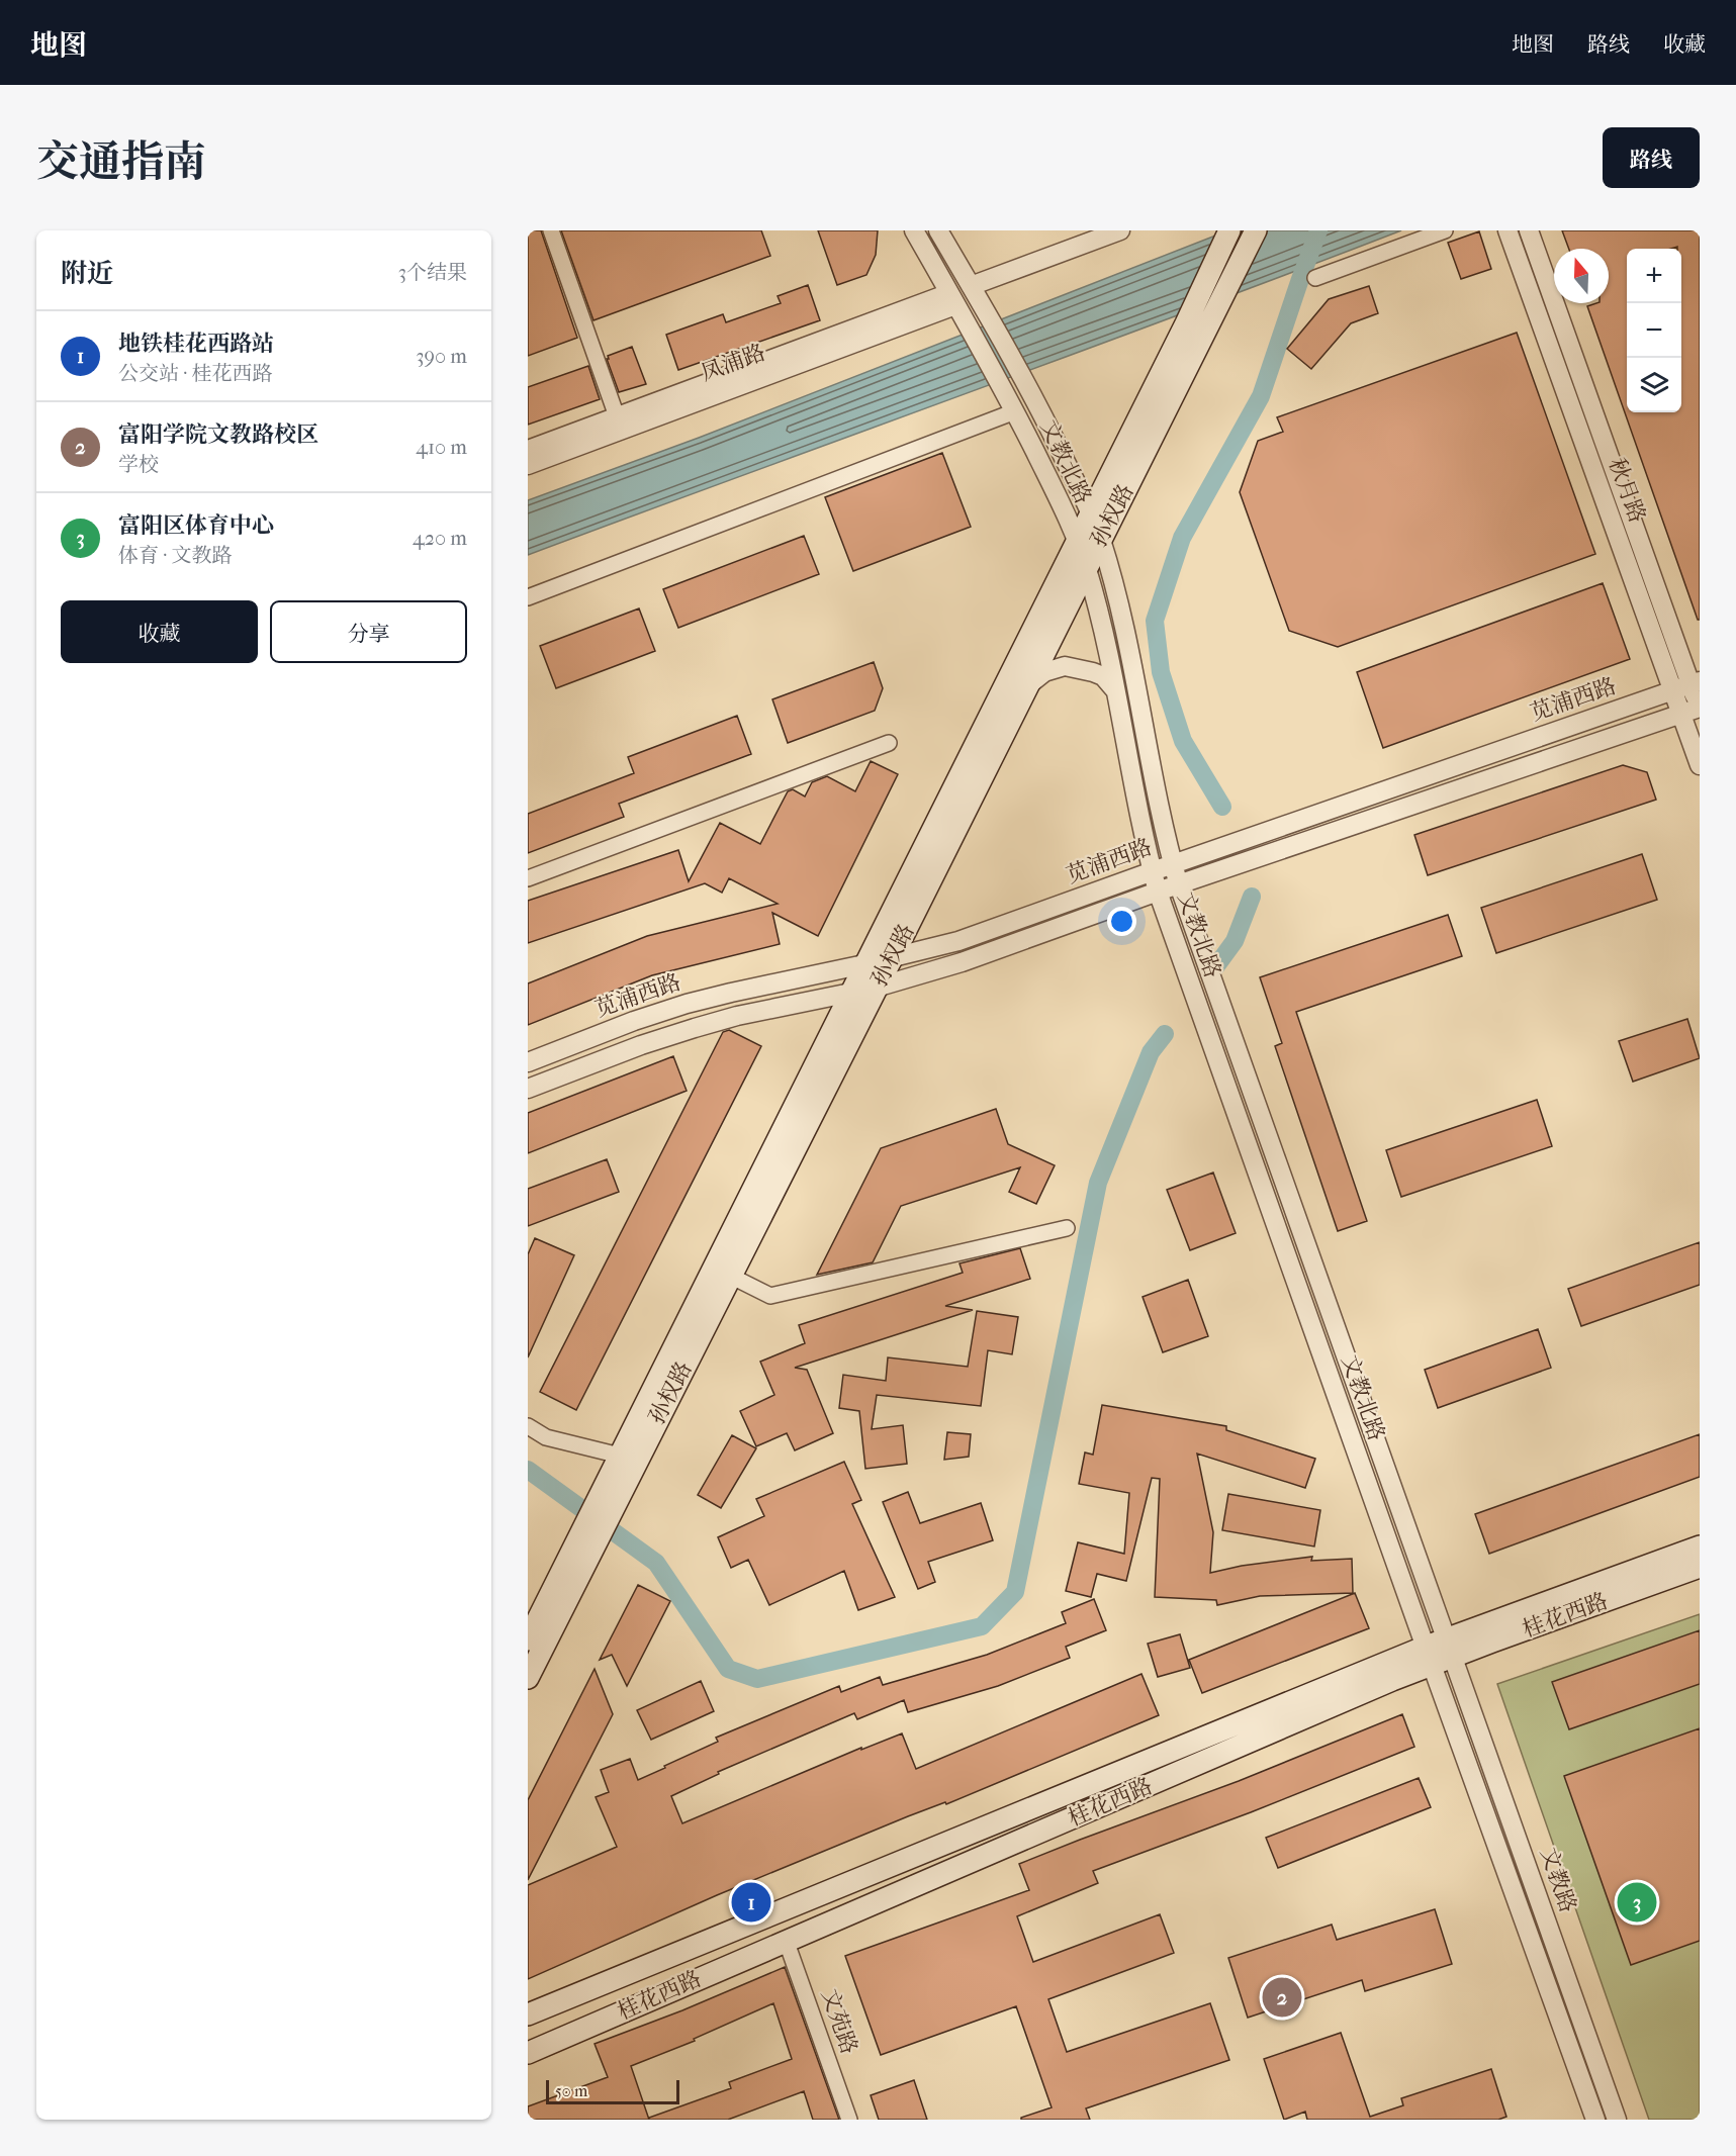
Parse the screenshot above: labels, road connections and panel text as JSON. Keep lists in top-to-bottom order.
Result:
{
  "streets": {
    "main road": ["孙权路", "桂花西路"],
    "street": [
      "凤浦路",
      "文教北路",
      "秋月路",
      "苋浦西路",
      "文教路",
      "文苑路"
    ]
  },
  "crossings": [
    ["凤浦路", "文教北路"],
    ["文教北路", "孙权路"],
    ["文教北路", "苋浦西路"],
    ["文教北路", "桂花西路"],
    ["文教北路", "文教路"],
    ["秋月路", "苋浦西路"],
    ["孙权路", "苋浦西路"],
    ["桂花西路", "文教路"],
    ["桂花西路", "文苑路"]
  ],
  "scale_bar": "50 m",
  "north": "top",
  "page": {
    "header": "地图",
    "nav": ["地图", "路线", "收藏"],
    "title": "交通指南",
    "buttons": [
      "路线",
      ["收藏", "分享"]
    ],
    "heading": ["附近", "3个结果"],
    "map_buttons": ["+", "−"],
    "list": [
      {
        "mark": "1",
        "name": "地铁桂花西路站",
        "note": "公交站 · 桂花西路",
        "value": "390 m"
      },
      {
        "mark": "2",
        "name": "富阳学院文教路校区",
        "note": "学校",
        "value": "410 m"
      },
      {
        "mark": "3",
        "name": "富阳区体育中心",
        "note": "体育 · 文教路",
        "value": "420 m"
      }
    ],
    "pins": ["1", "3", "2"],
    "scale": "50 m"
  }
}
